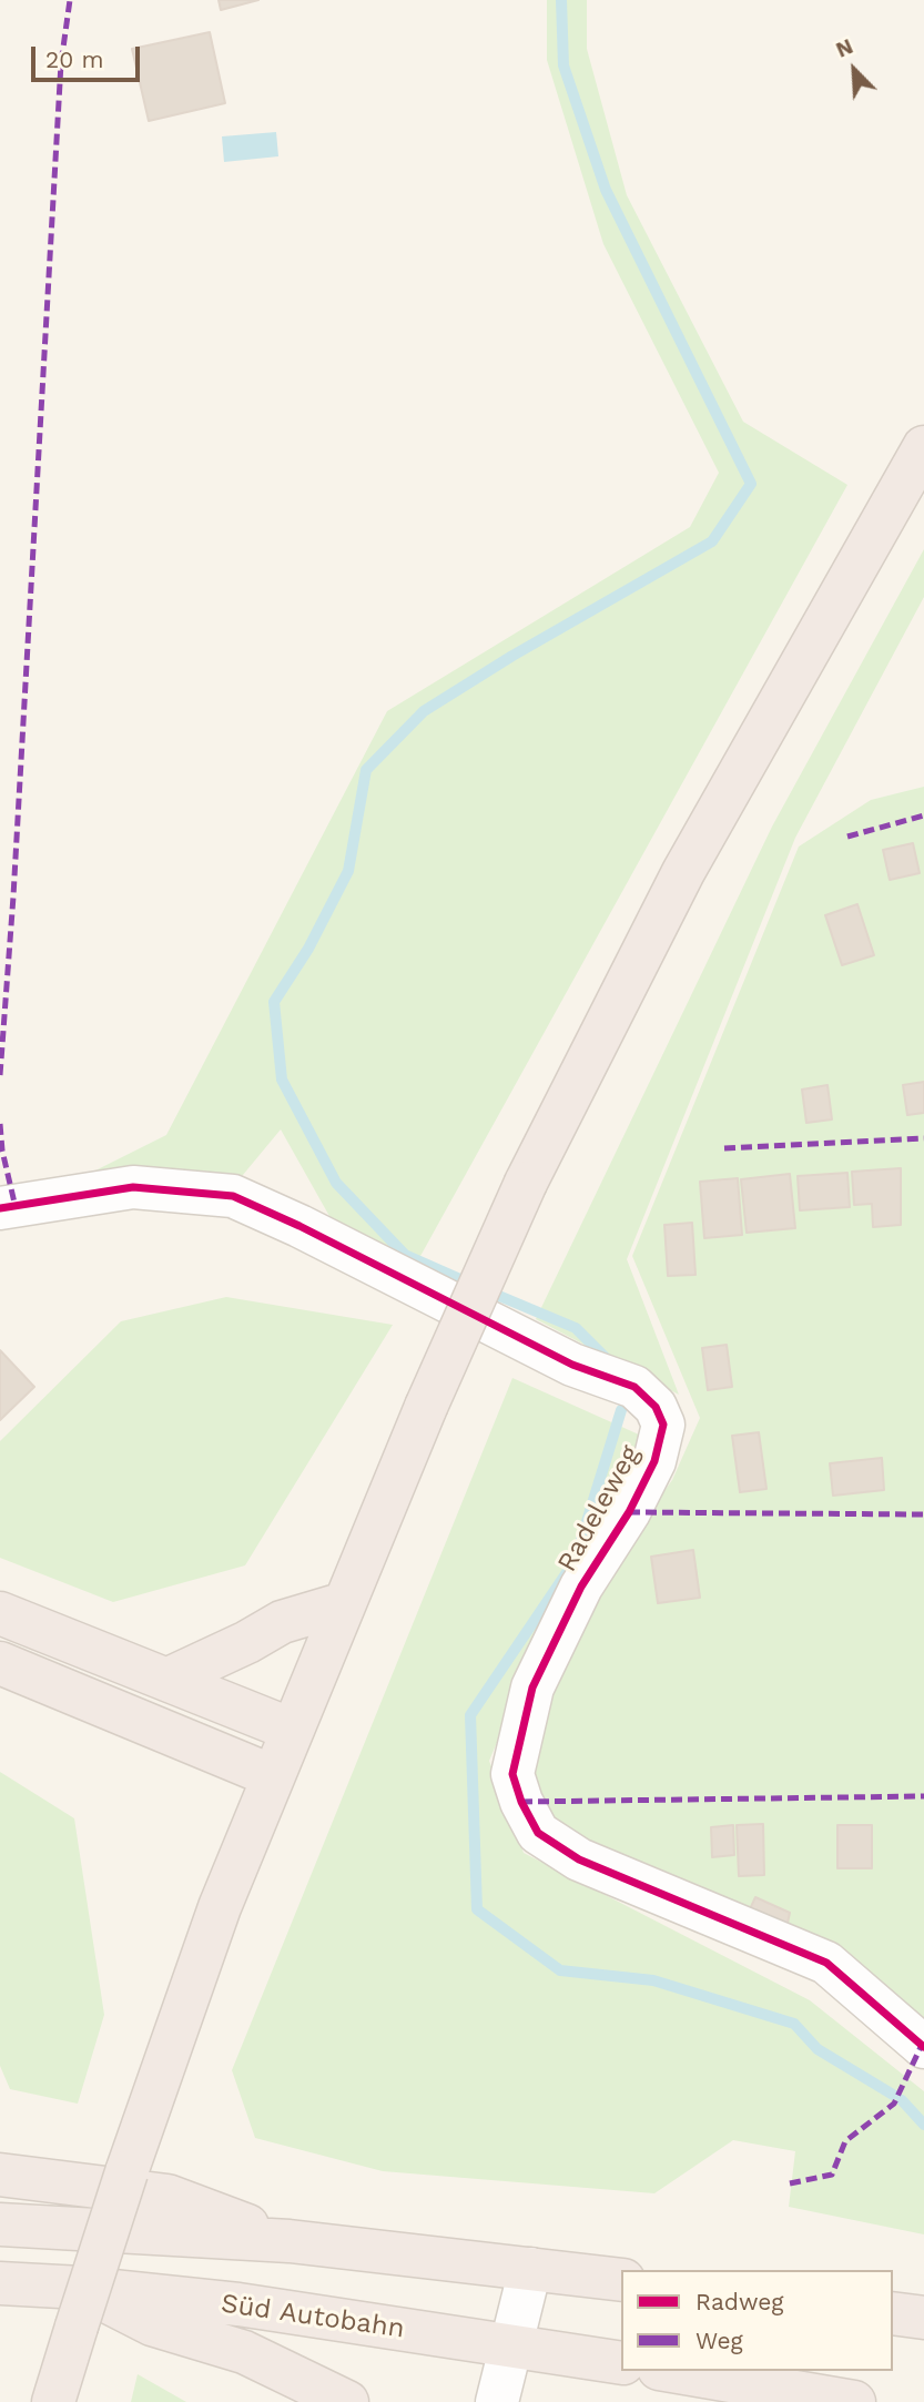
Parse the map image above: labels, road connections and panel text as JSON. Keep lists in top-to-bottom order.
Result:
{
  "streets": {
    "highway": ["Süd Autobahn"],
    "street": ["Radeleweg"]
  },
  "legend": ["Radweg", "Weg"],
  "scale_bar": "20 m",
  "north": "top left"
}
